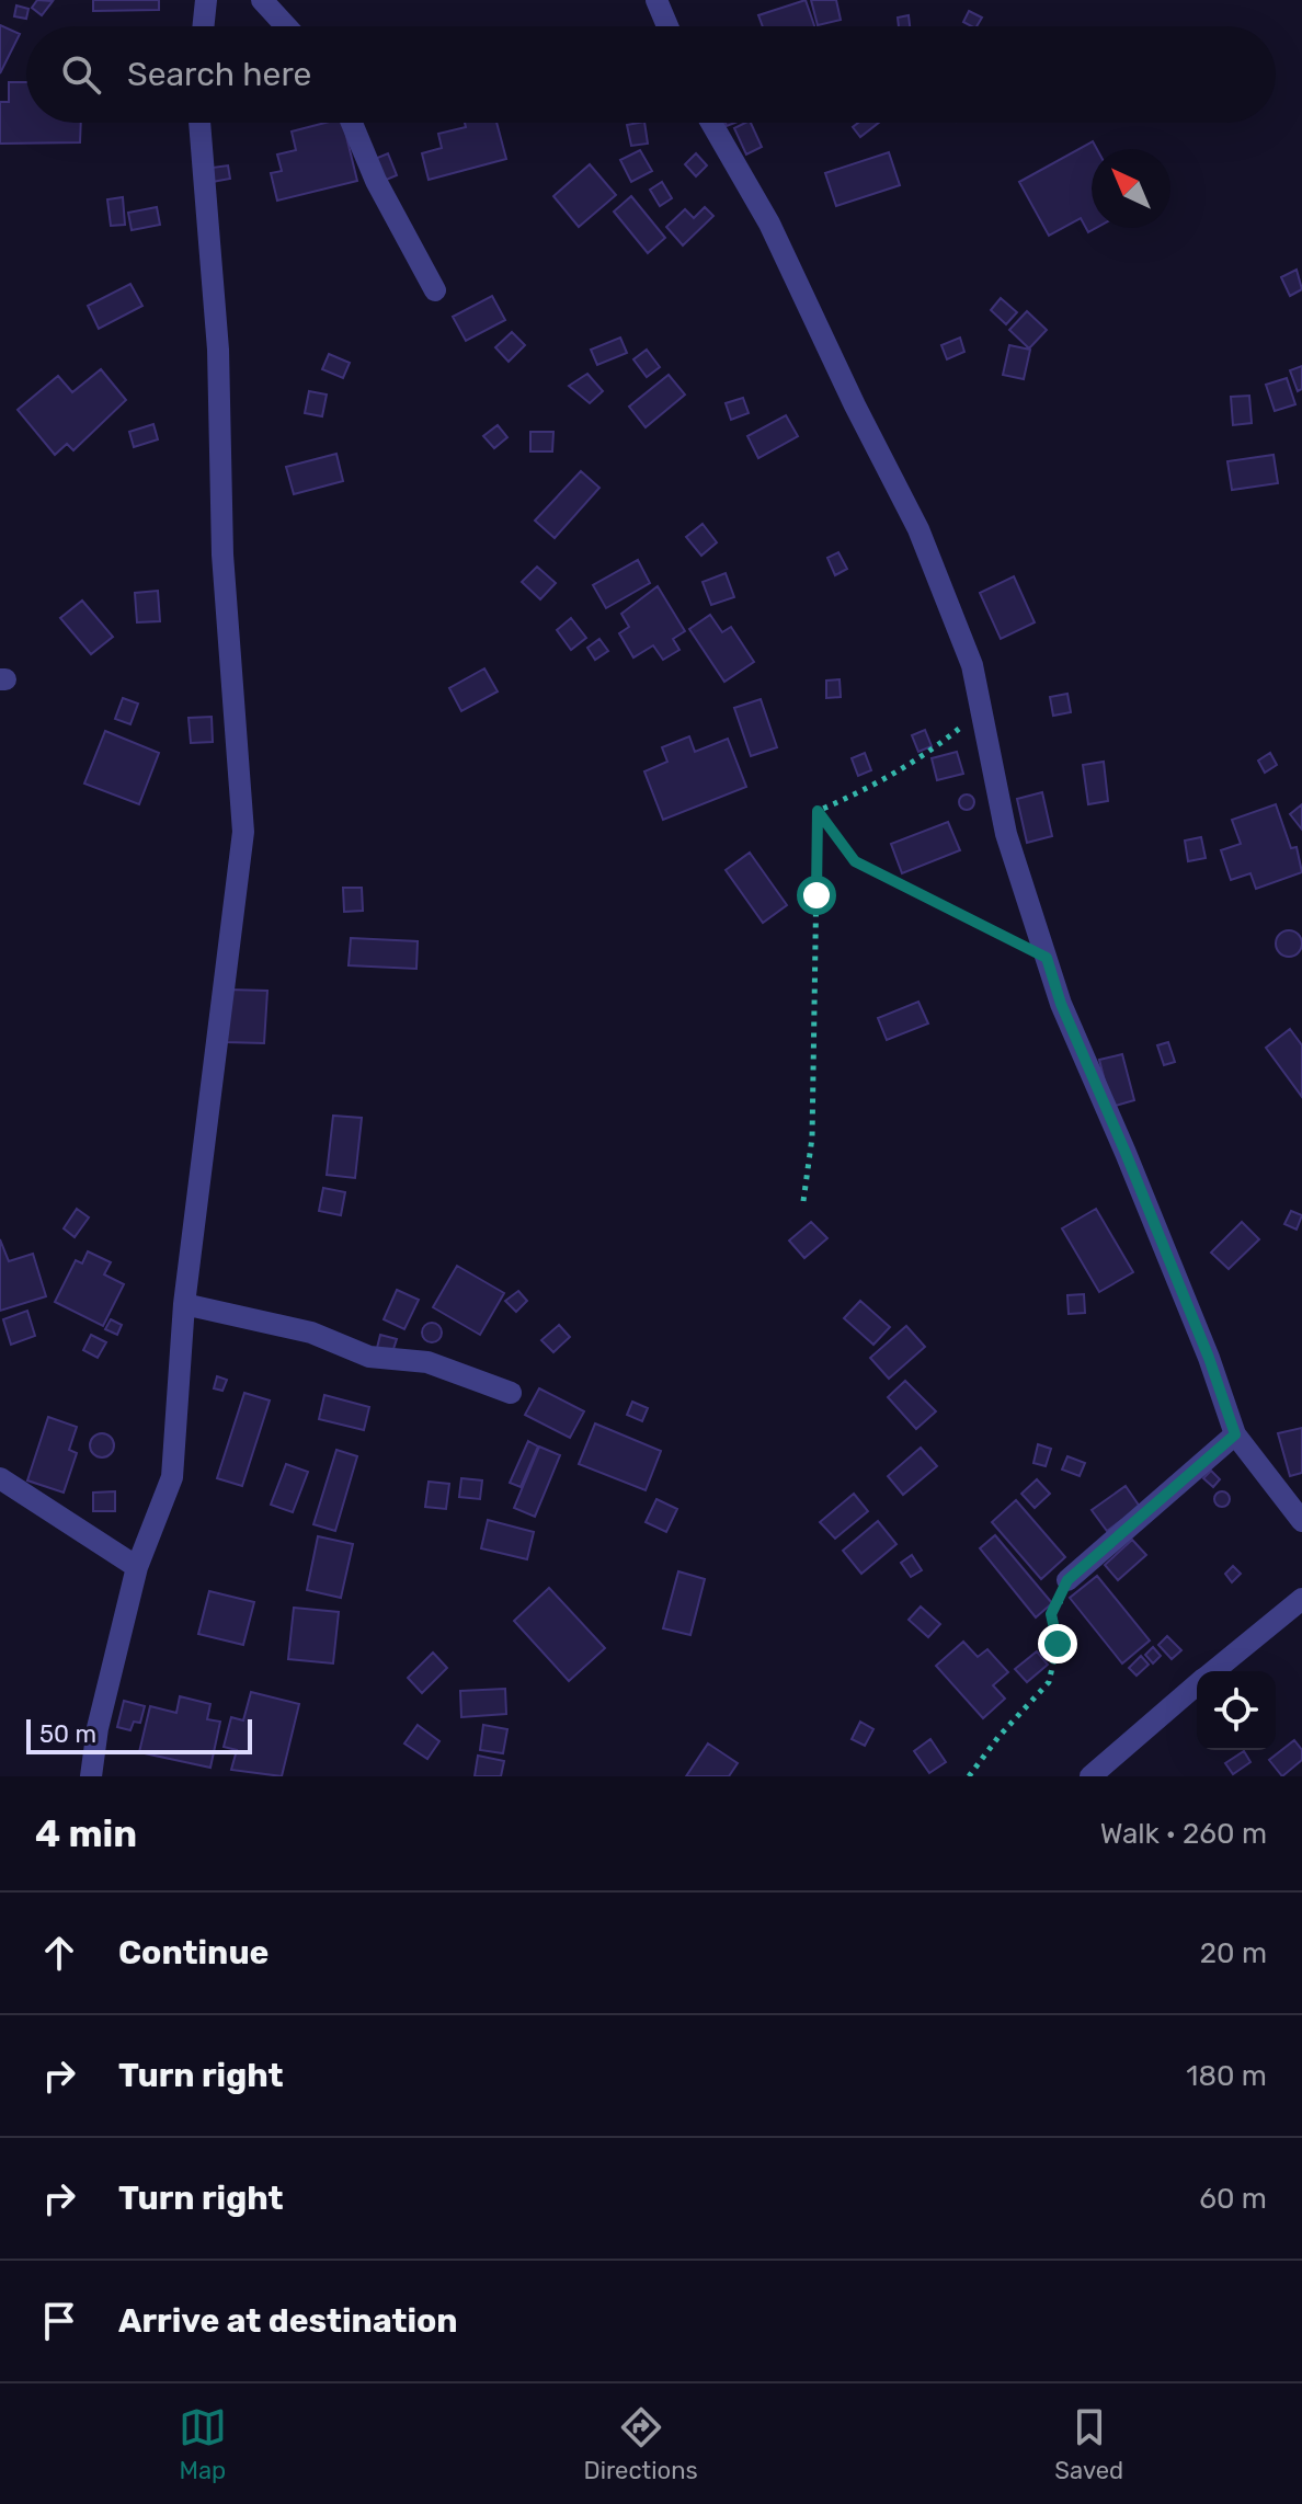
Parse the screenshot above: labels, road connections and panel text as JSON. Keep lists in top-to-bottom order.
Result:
{
  "scale_bar": "50 m",
  "north": "top left",
  "page": {
    "search": "Search here",
    "scale": "50 m",
    "heading": ["4 min", "Walk · 260 m"],
    "list": [
      ["Continue", "20 m"],
      ["Turn right", "180 m"],
      ["Turn right", "60 m"],
      "Arrive at destination"
    ],
    "nav": ["Map", "Directions", "Saved"]
  }
}
